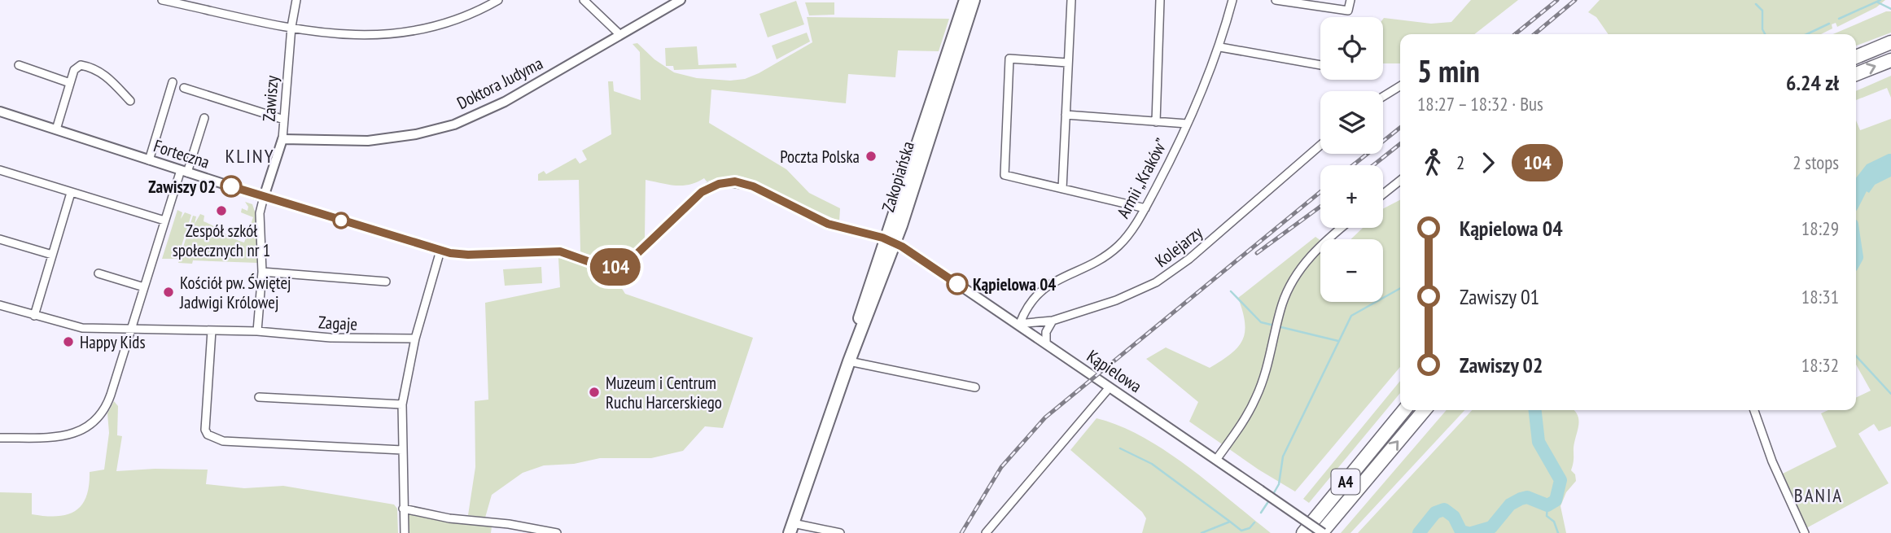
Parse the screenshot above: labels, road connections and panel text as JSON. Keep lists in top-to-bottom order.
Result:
{
  "streets": {
    "highway": ["A4"],
    "main road": ["Zakopiańska"],
    "street": [
      "Doktora Judyma",
      "Zawiszy",
      "Forteczna",
      "Armii „Kraków”",
      "Kolejarzy",
      "Zagaje",
      "Kąpielowa"
    ]
  },
  "crossings": [
    ["Doktora Judyma", "Zawiszy"],
    ["Zawiszy", "Forteczna"],
    ["Forteczna", "Zakopiańska"],
    ["Forteczna", "Kąpielowa"],
    ["Zakopiańska", "Kąpielowa"],
    ["Armii „Kraków”", "Kolejarzy"],
    ["Armii „Kraków”", "Kąpielowa"],
    ["Kolejarzy", "Kąpielowa"],
    ["Kąpielowa", "A4"]
  ],
  "districts": ["KLINY", "BANIA"],
  "places": [
    "Poczta Polska",
    "Zawiszy 02",
    "Zespół szkół społecznych nr 1",
    "Kąpielowa 04",
    "Kościół pw. Świętej Jadwigi Królowej",
    "Happy Kids",
    "Muzeum i Centrum Ruchu Harcerskiego"
  ],
  "lines": ["bus line 104"],
  "page": {
    "on_map": "104",
    "map_buttons": ["+", "−"],
    "heading": ["5 min", "18:27 – 18:32 · Bus", "6.24 zł"],
    "legs": ["2", "104", "2 stops"],
    "list": [
      {
        "name": "Kąpielowa 04",
        "value": "18:29"
      },
      {
        "name": "Zawiszy 01",
        "value": "18:31"
      },
      {
        "name": "Zawiszy 02",
        "value": "18:32"
      }
    ]
  }
}
